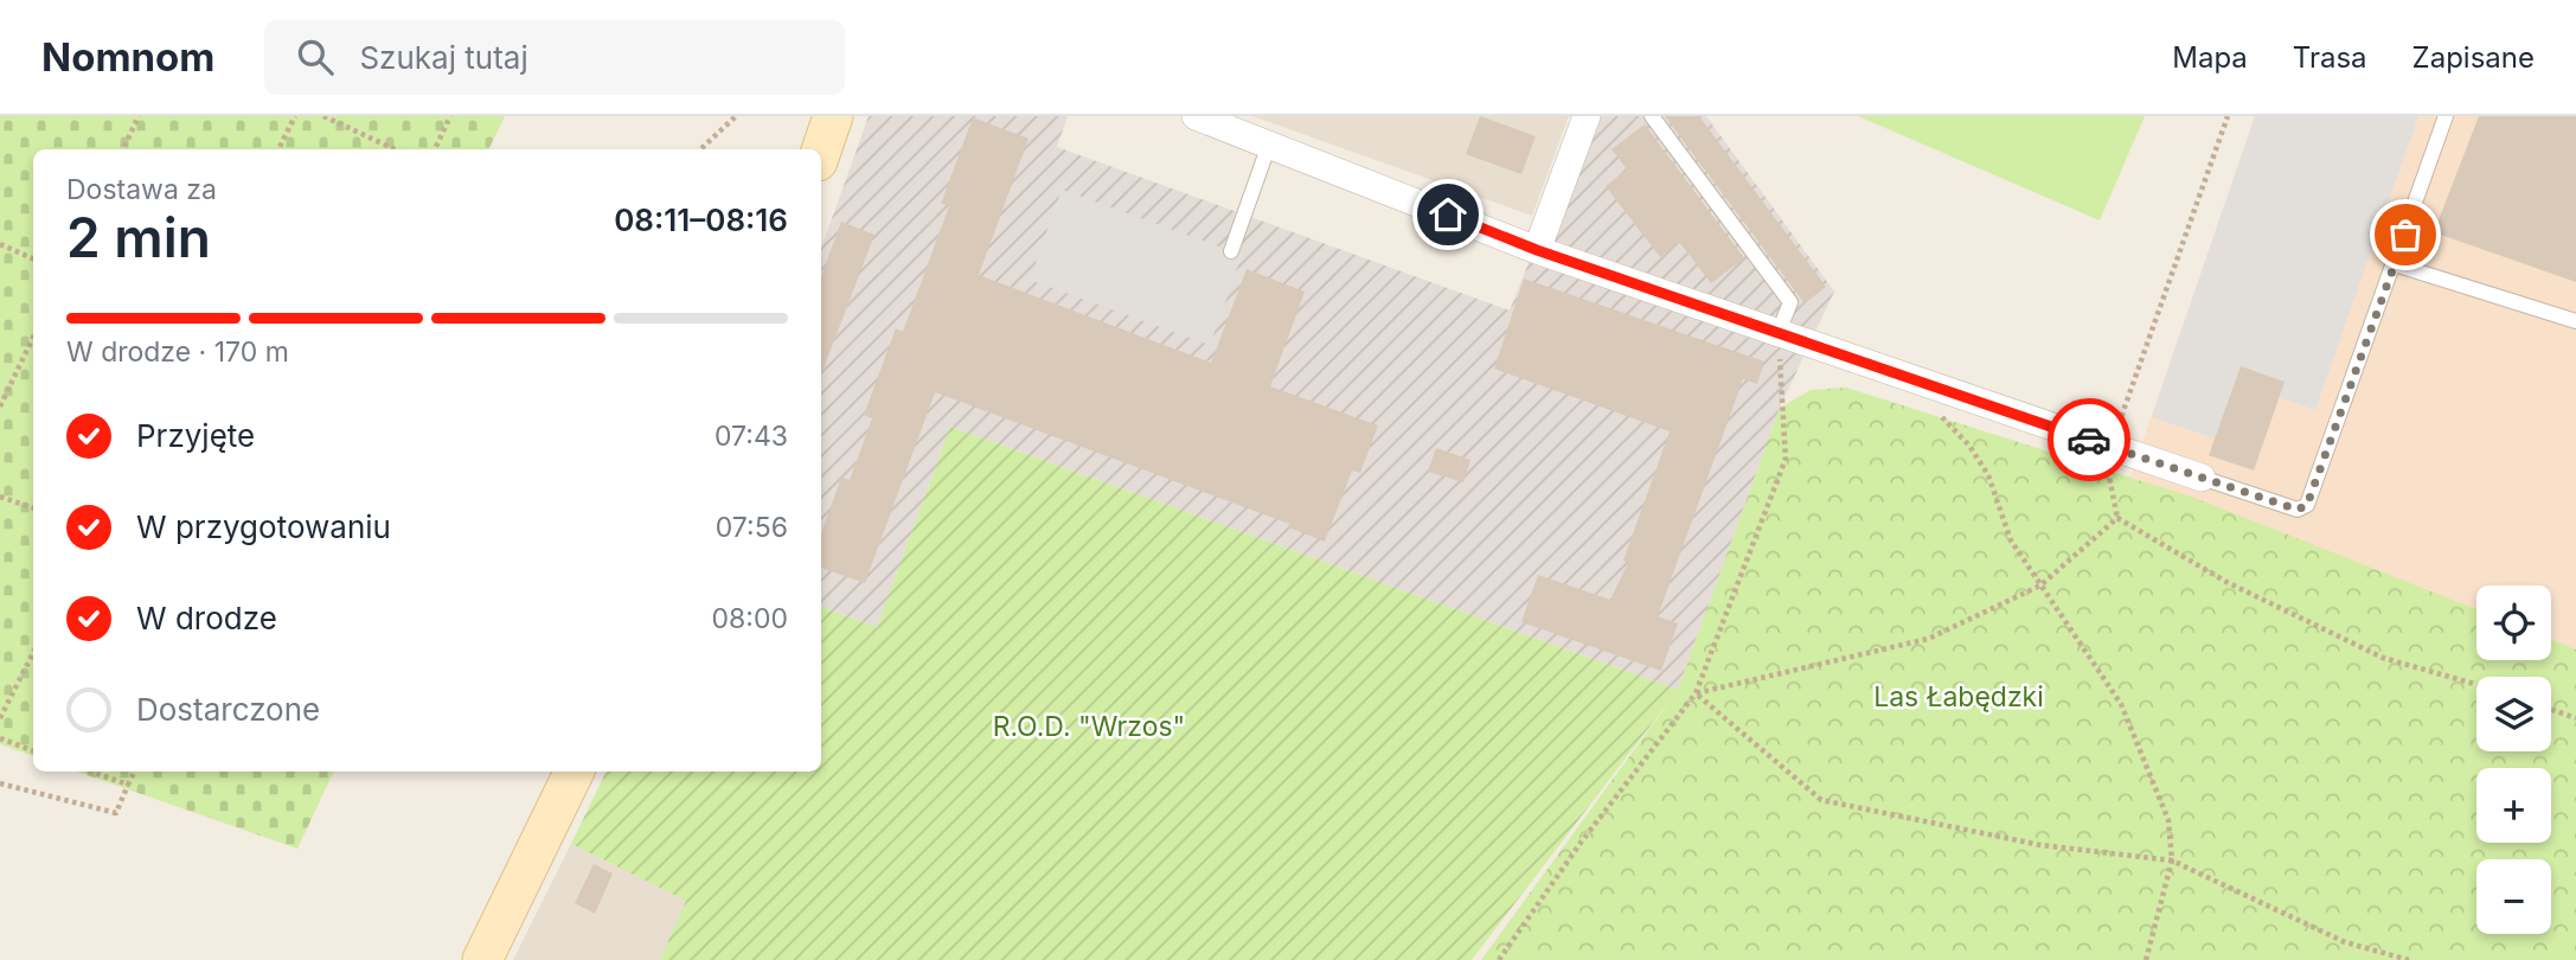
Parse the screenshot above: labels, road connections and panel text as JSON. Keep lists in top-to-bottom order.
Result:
{
  "parks": ["Las Łabędzki", "R.O.D. \"Wrzos\""],
  "page": {
    "header": "Nomnom",
    "search": "Szukaj tutaj",
    "nav": ["Mapa", "Trasa", "Zapisane"],
    "heading": ["2 min", "Dostawa za", "08:11–08:16"],
    "bar": "W drodze · 170 m",
    "list": [
      ["Przyjęte", "07:43"],
      ["W przygotowaniu", "07:56"],
      ["W drodze", "08:00"],
      "Dostarczone"
    ],
    "map_buttons": ["+", "−"]
  }
}
